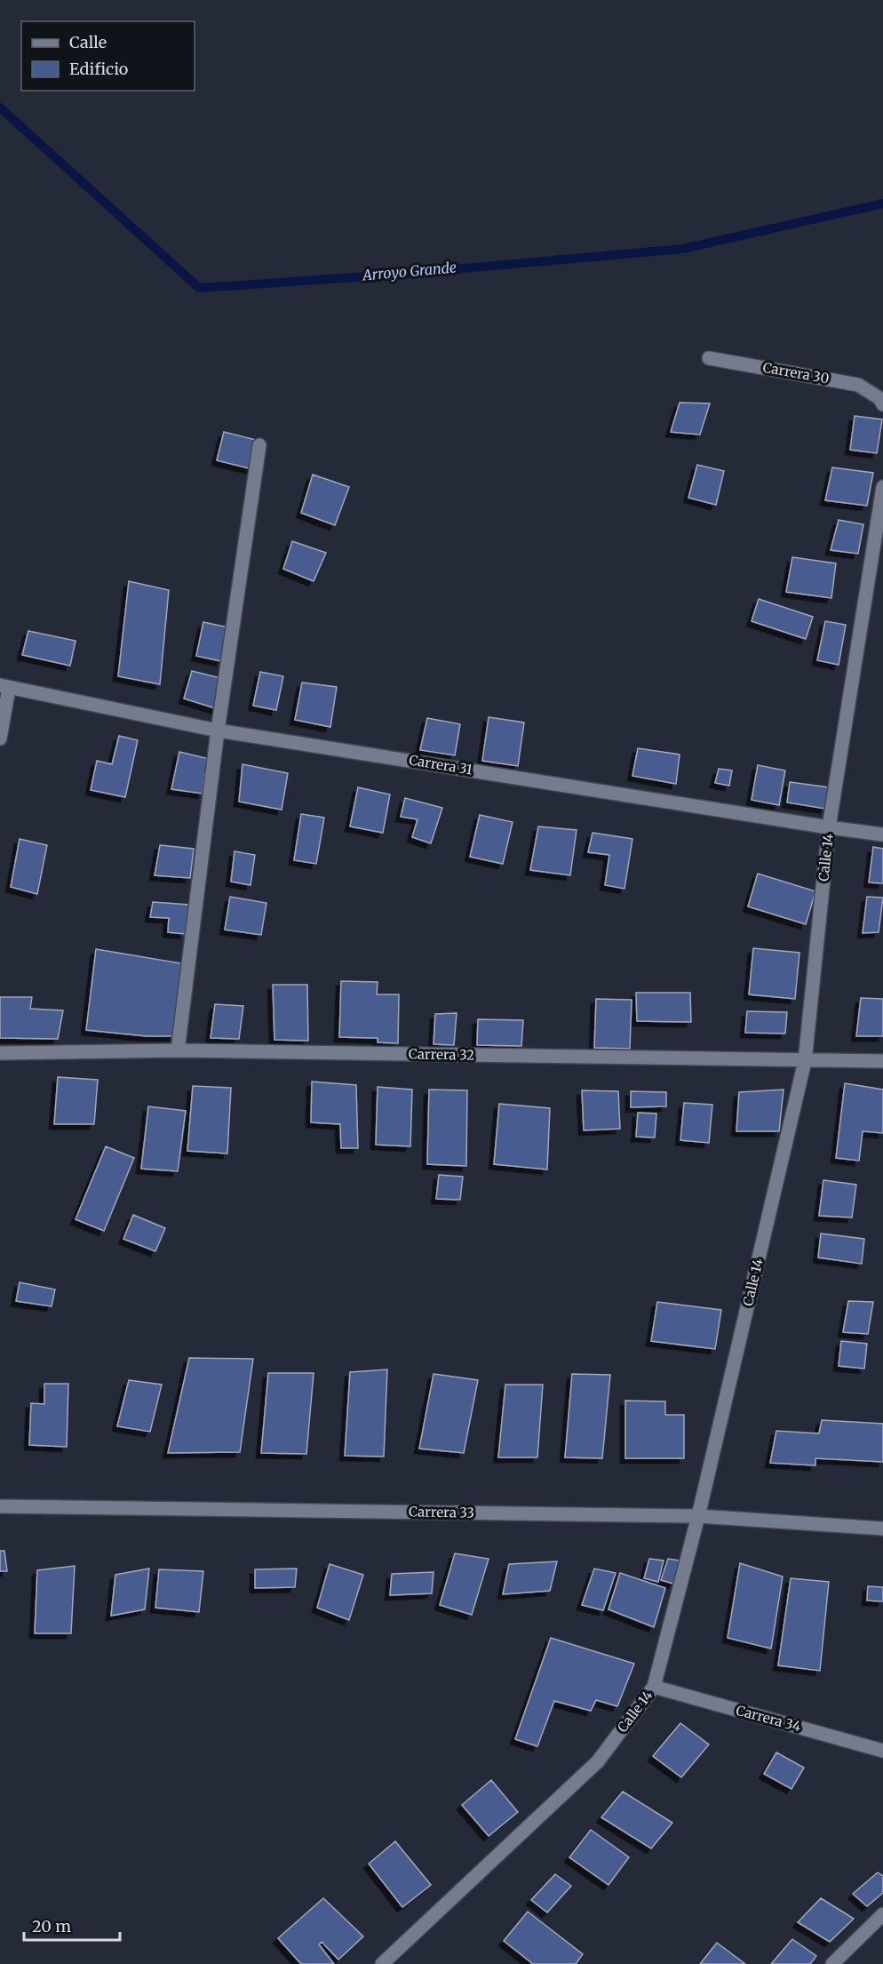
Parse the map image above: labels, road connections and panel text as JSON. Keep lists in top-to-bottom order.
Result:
{
  "streets": {
    "street": [
      "Carrera 30",
      "Carrera 31",
      "Calle 14",
      "Carrera 32",
      "Carrera 33",
      "Carrera 34"
    ]
  },
  "crossings": [
    ["Carrera 31", "Calle 14"],
    ["Calle 14", "Carrera 32"],
    ["Calle 14", "Carrera 33"],
    ["Calle 14", "Carrera 34"]
  ],
  "water": ["Arroyo Grande"],
  "legend": ["Calle", "Edificio"],
  "scale_bar": "20 m"
}
